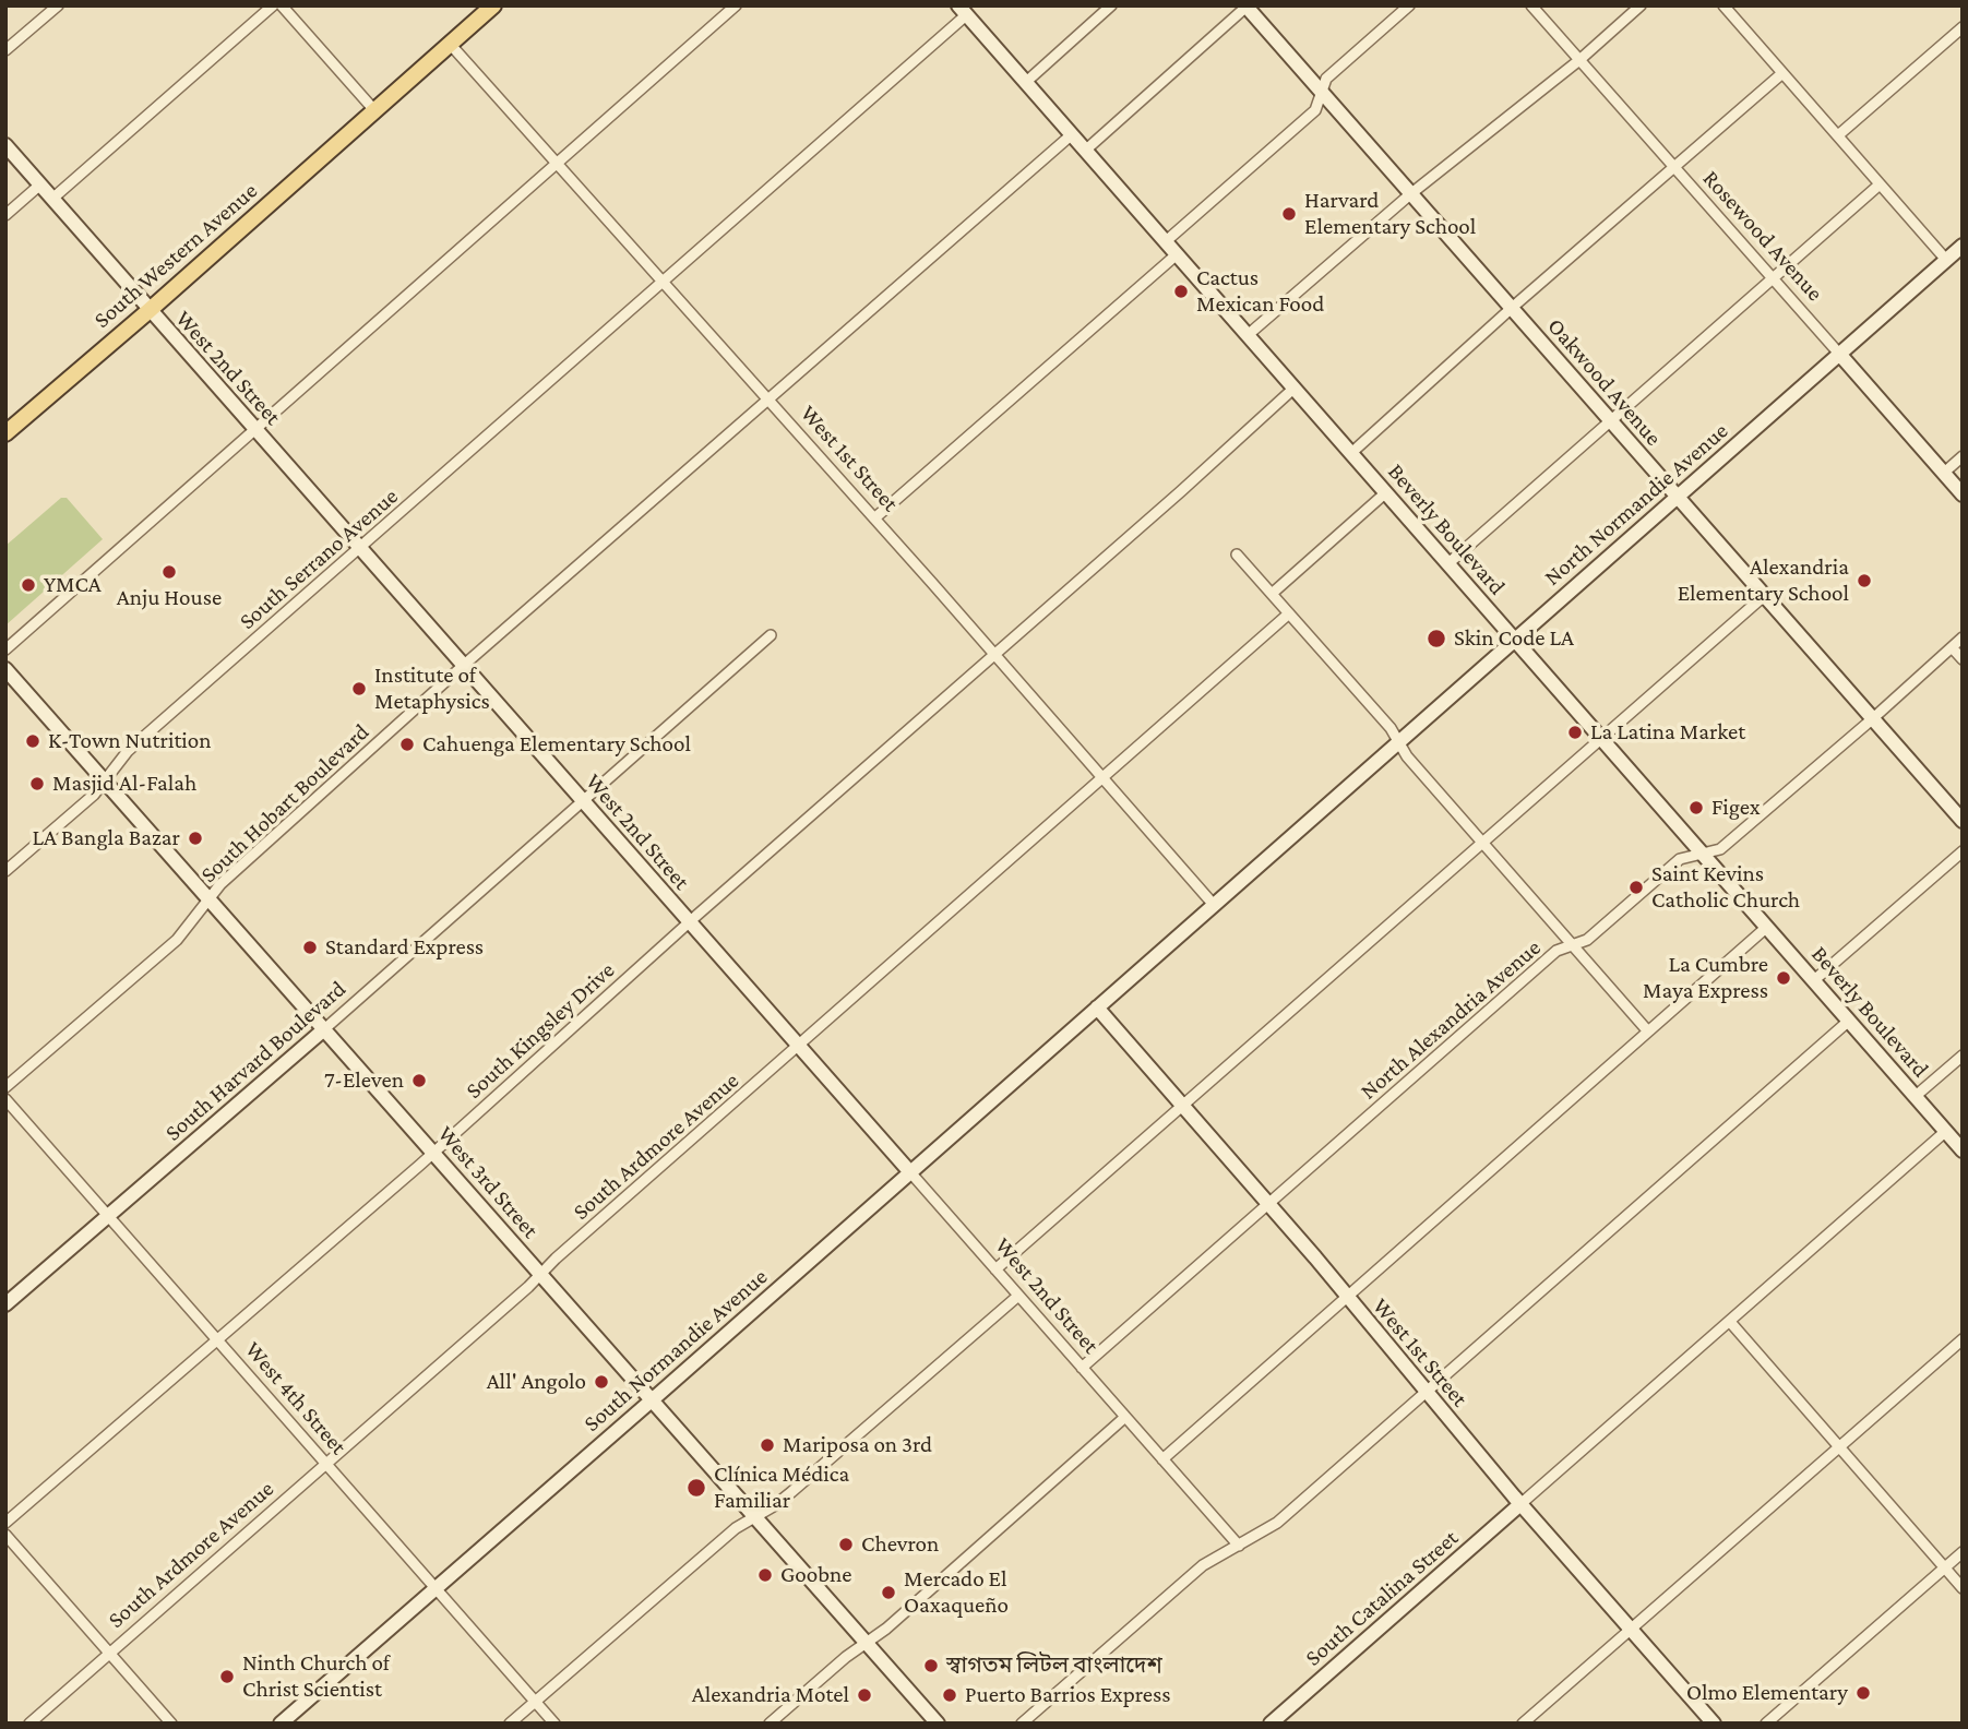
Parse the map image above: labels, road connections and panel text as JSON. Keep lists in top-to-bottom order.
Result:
{
  "streets": {
    "main road": [
      "Rosewood Avenue",
      "South Western Avenue",
      "West 2nd Street",
      "Oakwood Avenue",
      "West 1st Street",
      "North Normandie Avenue",
      "Beverly Boulevard",
      "South Harvard Boulevard",
      "West 3rd Street",
      "South Normandie Avenue",
      "South Catalina Street"
    ],
    "street": [
      "South Serrano Avenue",
      "South Hobart Boulevard",
      "North Alexandria Avenue",
      "South Kingsley Drive",
      "South Ardmore Avenue",
      "West 4th Street"
    ]
  },
  "crossings": [
    ["Rosewood Avenue", "North Normandie Avenue"],
    ["South Western Avenue", "West 2nd Street"],
    ["South Western Avenue", "West 1st Street"],
    ["West 2nd Street", "South Serrano Avenue"],
    ["West 2nd Street", "South Hobart Boulevard"],
    ["West 2nd Street", "North Alexandria Avenue"],
    ["West 2nd Street", "South Kingsley Drive"],
    ["West 2nd Street", "South Harvard Boulevard"],
    ["West 2nd Street", "South Ardmore Avenue"],
    ["West 2nd Street", "South Normandie Avenue"],
    ["Oakwood Avenue", "North Normandie Avenue"],
    ["Oakwood Avenue", "North Alexandria Avenue"],
    ["West 1st Street", "North Normandie Avenue"],
    ["West 1st Street", "South Serrano Avenue"],
    ["West 1st Street", "South Hobart Boulevard"],
    ["West 1st Street", "North Alexandria Avenue"],
    ["West 1st Street", "South Kingsley Drive"],
    ["West 1st Street", "South Ardmore Avenue"],
    ["West 1st Street", "South Normandie Avenue"],
    ["West 1st Street", "South Catalina Street"],
    ["North Normandie Avenue", "Beverly Boulevard"],
    ["North Normandie Avenue", "South Normandie Avenue"],
    ["Beverly Boulevard", "South Serrano Avenue"],
    ["Beverly Boulevard", "South Hobart Boulevard"],
    ["Beverly Boulevard", "North Alexandria Avenue"],
    ["Beverly Boulevard", "South Kingsley Drive"],
    ["South Serrano Avenue", "West 3rd Street"],
    ["South Hobart Boulevard", "West 3rd Street"],
    ["South Kingsley Drive", "West 3rd Street"],
    ["South Kingsley Drive", "West 4th Street"],
    ["South Harvard Boulevard", "West 3rd Street"],
    ["South Harvard Boulevard", "West 4th Street"],
    ["South Ardmore Avenue", "West 3rd Street"],
    ["South Ardmore Avenue", "West 4th Street"],
    ["West 3rd Street", "South Normandie Avenue"],
    ["South Normandie Avenue", "West 4th Street"]
  ],
  "places": [
    "Harvard Elementary School",
    "Cactus Mexican Food",
    "Anju House",
    "Alexandria Elementary School",
    "YMCA",
    "Skin Code LA",
    "Institute of Metaphysics",
    "La Latina Market",
    "K-Town Nutrition",
    "Cahuenga Elementary School",
    "Masjid Al-Falah",
    "Figex",
    "LA Bangla Bazar",
    "Saint Kevins Catholic Church",
    "Standard Express",
    "La Cumbre Maya Express",
    "7-Eleven",
    "All' Angolo",
    "Mariposa on 3rd",
    "Clínica Médica Familiar",
    "Chevron",
    "Goobne",
    "Mercado El Oaxaqueño",
    "স্বাগতম লিটল বাংলাদেশ",
    "Ninth Church of Christ Scientist",
    "Olmo Elementary",
    "Alexandria Motel",
    "Puerto Barrios Express"
  ]
}
